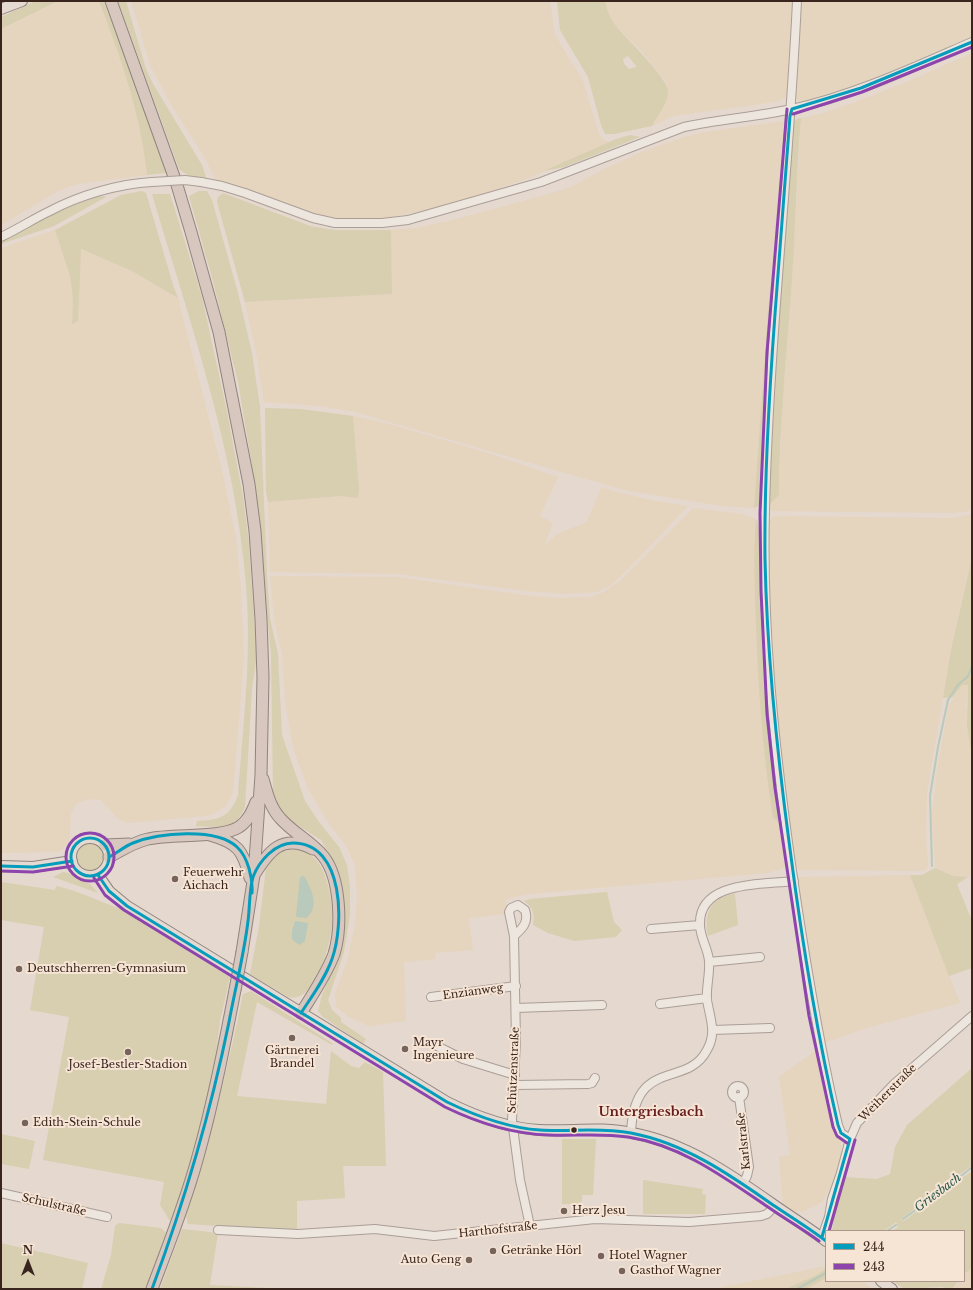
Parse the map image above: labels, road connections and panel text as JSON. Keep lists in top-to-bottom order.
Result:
{
  "streets": {
    "street": [
      "Enzianweg",
      "Schützenstraße",
      "Weiherstraße",
      "Karlstraße",
      "Schulstraße",
      "Harthofstraße"
    ]
  },
  "crossings": [
    ["Enzianweg", "Schützenstraße"],
    ["Schützenstraße", "Harthofstraße"]
  ],
  "districts": ["Untergriesbach"],
  "water": ["Griesbach"],
  "places": [
    "Feuerwehr Aichach",
    "Deutschherren-Gymnasium",
    "Gärtnerei Brandel",
    "Mayr Ingenieure",
    "Josef-Bestler-Stadion",
    "Edith-Stein-Schule",
    "Herz Jesu",
    "Getränke Hörl",
    "Hotel Wagner",
    "Auto Geng",
    "Gasthof Wagner"
  ],
  "lines": ["transit line 244", "transit line 243"],
  "legend": ["244", "243"],
  "north": "top"
}
